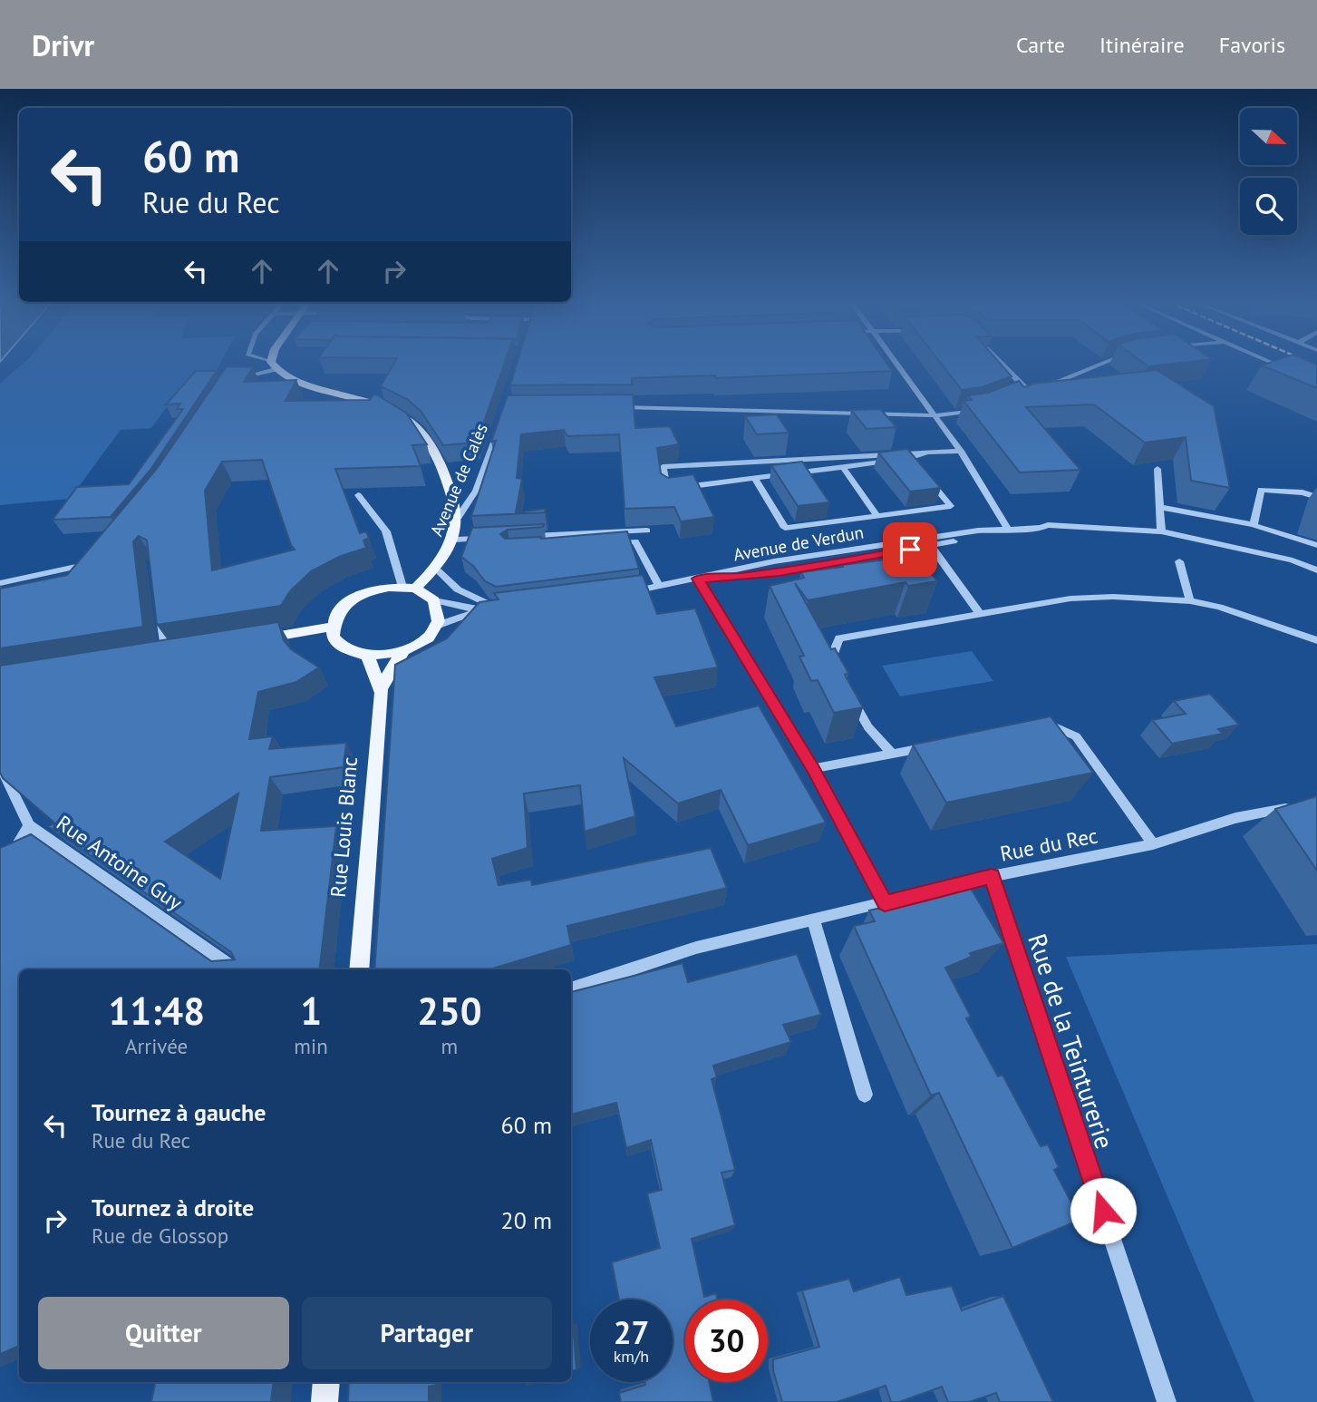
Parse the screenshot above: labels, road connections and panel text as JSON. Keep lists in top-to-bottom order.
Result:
{
  "streets": {
    "main road": ["Avenue de Calès", "Rue Louis Blanc"],
    "street": [
      "Avenue de Verdun",
      "Rue du Rec",
      "Rue Antoine Guy",
      "Rue de la Teinturerie"
    ]
  },
  "crossings": [
    ["Avenue de Calès", "Rue Louis Blanc"],
    ["Rue du Rec", "Rue de la Teinturerie"]
  ],
  "north": "right",
  "page": {
    "header": "Drivr",
    "nav": ["Carte", "Itinéraire", "Favoris"],
    "turn": ["60 m", "Rue du Rec"],
    "eta": [
      "11:48",
      "Arrivée",
      "1",
      "min",
      "250",
      "m"
    ],
    "list": [
      {
        "name": "Tournez à gauche",
        "note": "Rue du Rec",
        "value": "60 m"
      },
      {
        "name": "Tournez à droite",
        "note": "Rue de Glossop",
        "value": "20 m"
      }
    ],
    "buttons": ["Quitter", "Partager"],
    "speed": "27 km/h",
    "limit": "30"
  }
}
